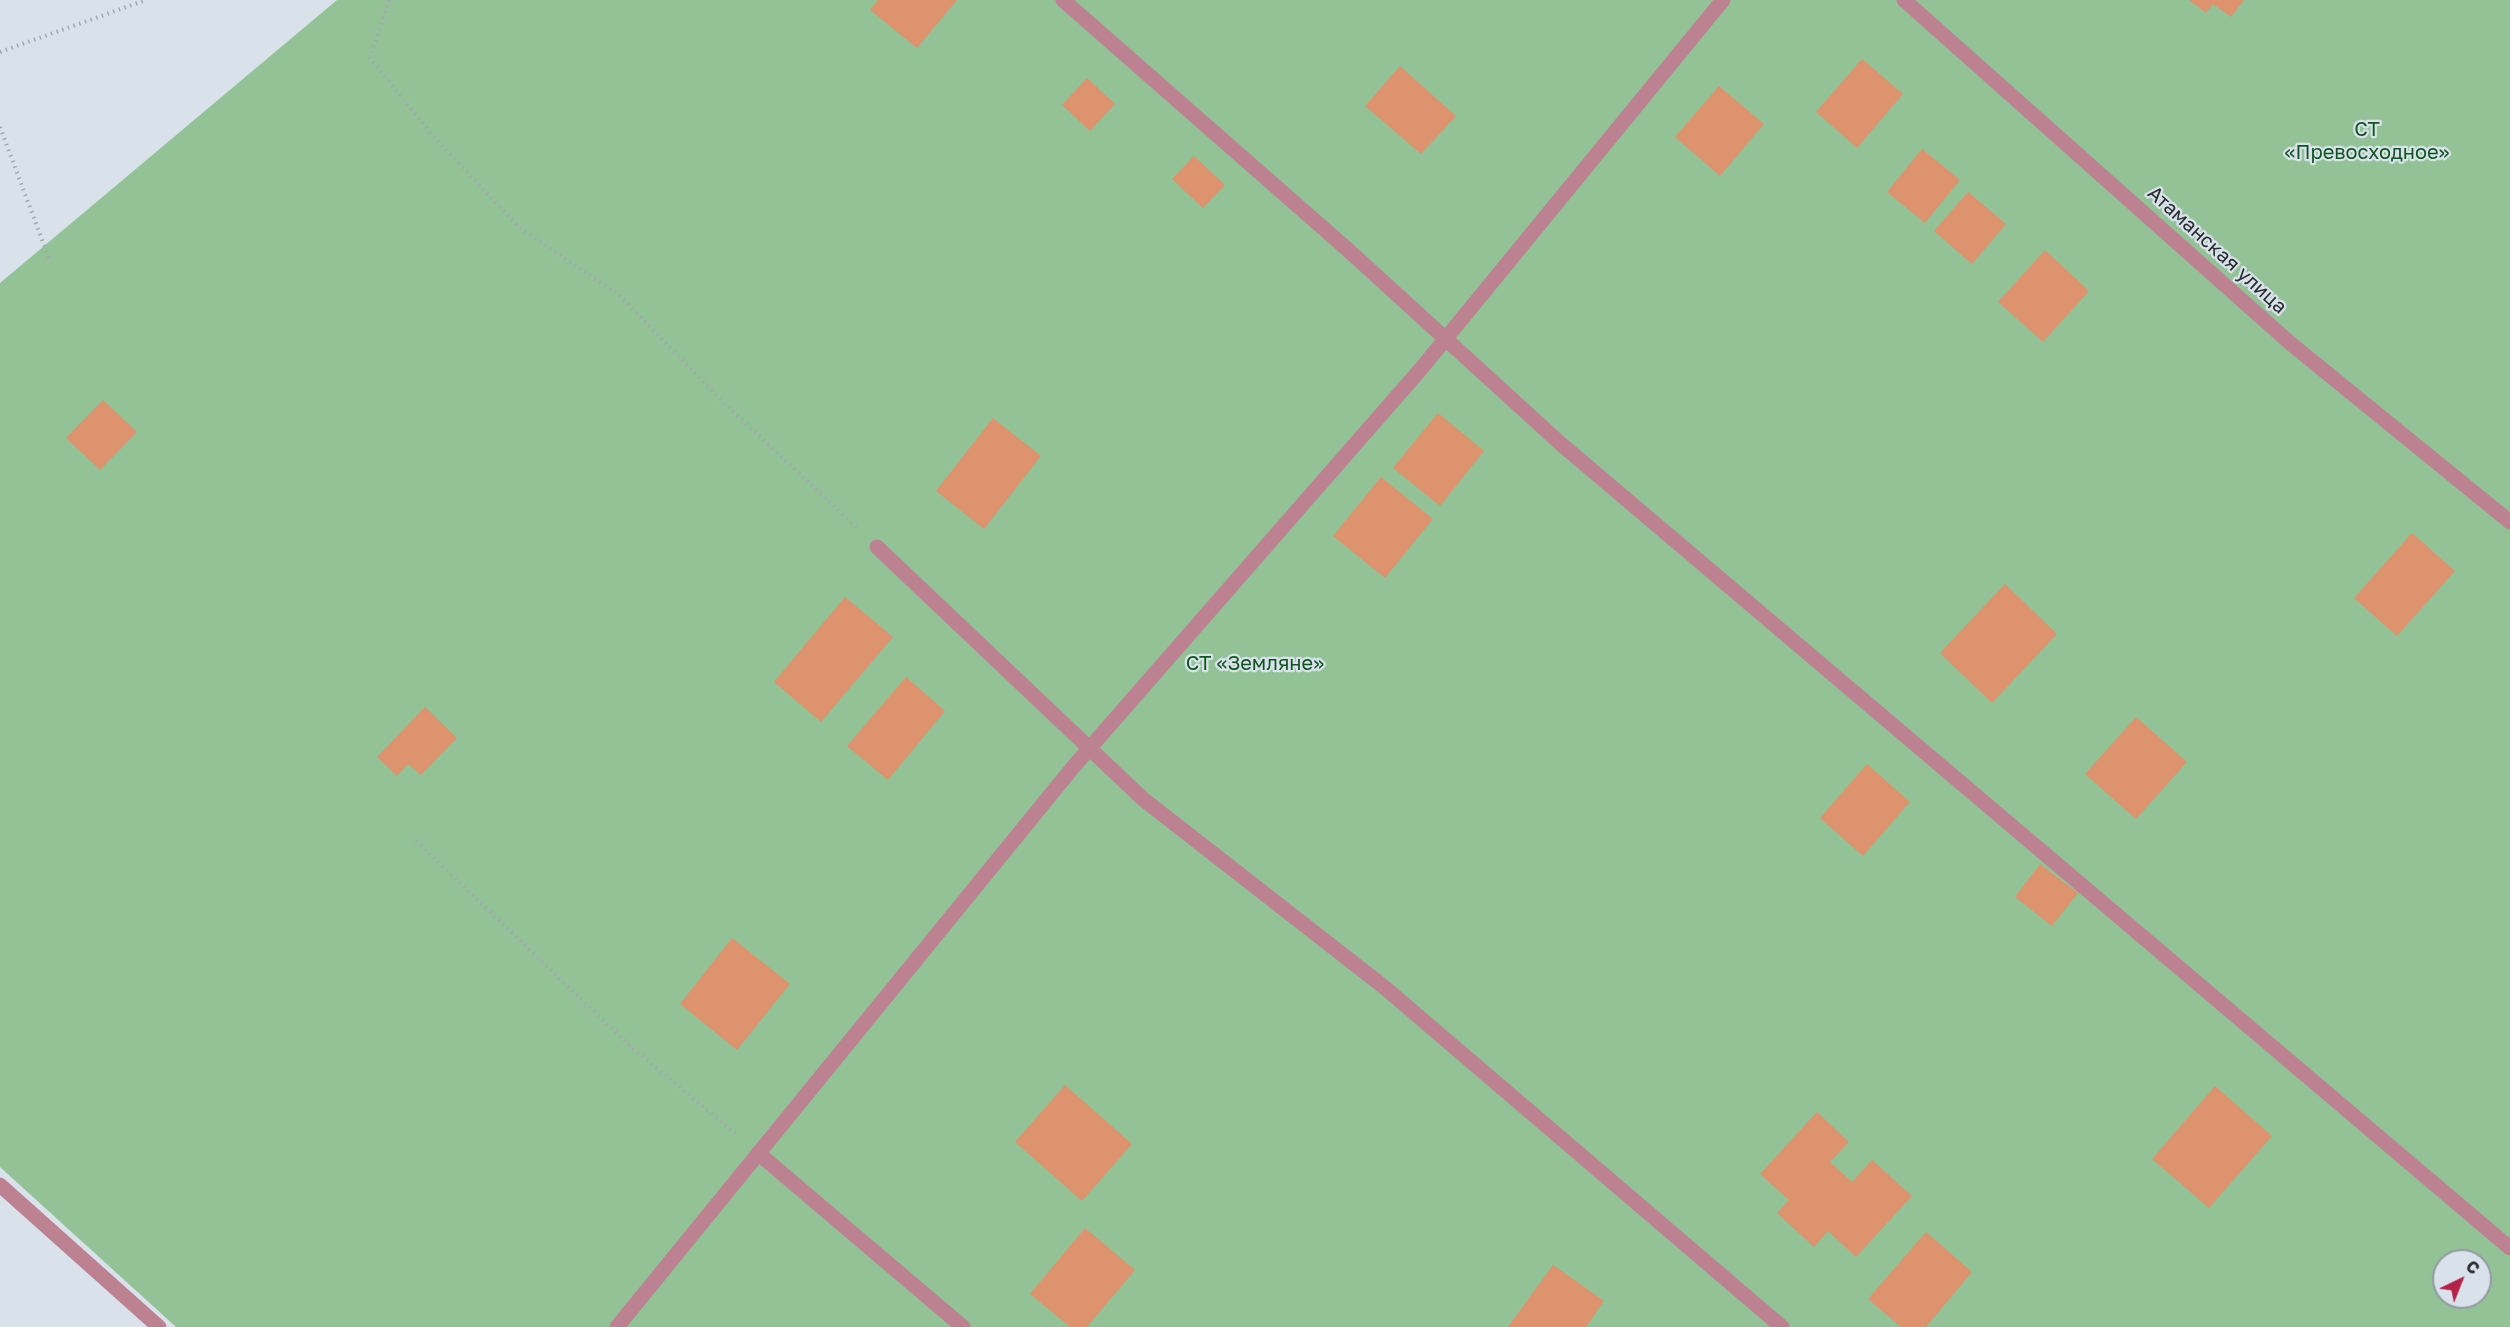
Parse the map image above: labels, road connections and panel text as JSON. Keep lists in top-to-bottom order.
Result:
{
  "streets": {
    "street": ["Атаманская улица"]
  },
  "parks": ["СТ «Превосходное»", "СТ «Земляне»"],
  "north": "top right"
}
